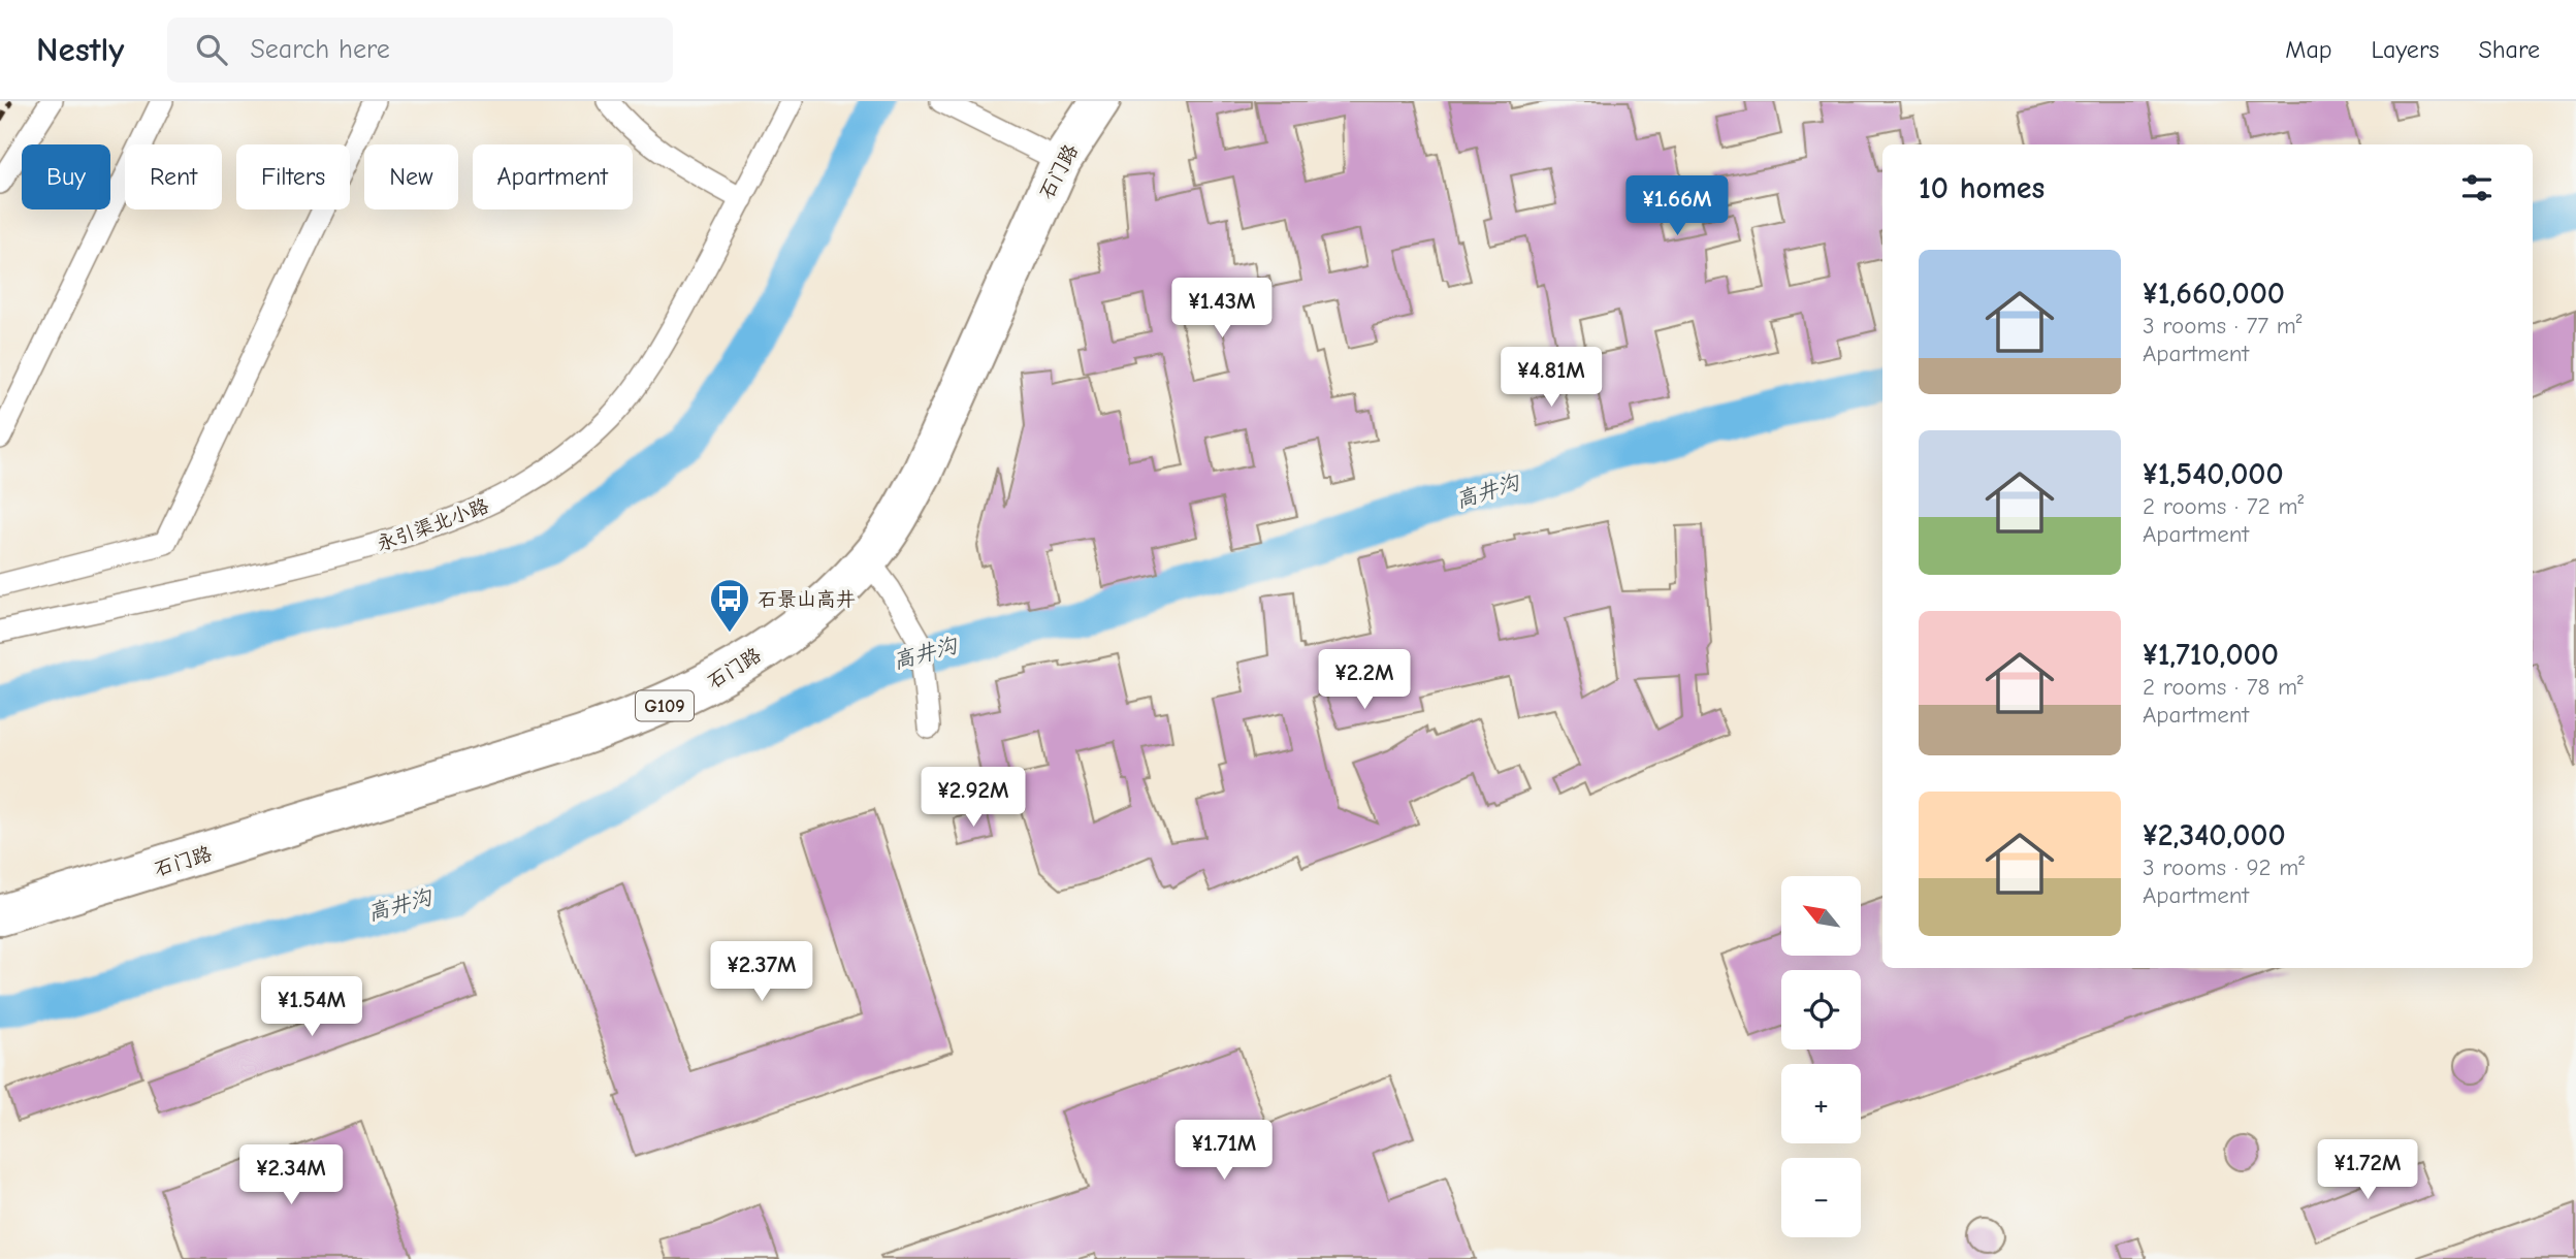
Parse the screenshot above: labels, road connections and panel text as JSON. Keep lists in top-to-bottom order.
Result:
{
  "streets": {
    "highway": ["石门路", "G109"],
    "street": ["永引渠北小路"]
  },
  "water": ["高井沟"],
  "places": {
    "bus stop": ["石景山高井"]
  },
  "north": "top left",
  "page": {
    "header": "Nestly",
    "search": "Search here",
    "nav": ["Map", "Layers", "Share"],
    "chip": [
      "Buy",
      "Rent",
      "Filters",
      "New",
      "Apartment"
    ],
    "heading": "10 homes",
    "price": [
      "¥1.66M",
      "¥1.43M",
      "¥4.81M",
      "¥2.2M",
      "¥2.92M",
      "¥2.37M",
      "¥1.54M",
      "¥1.71M",
      "¥1.72M",
      "¥2.34M"
    ],
    "list": [
      {
        "name": "¥1,660,000",
        "note": "3 rooms · 77 m² · Apartment"
      },
      {
        "name": "¥1,540,000",
        "note": "2 rooms · 72 m² · Apartment"
      },
      {
        "name": "¥1,710,000",
        "note": "2 rooms · 78 m² · Apartment"
      },
      {
        "name": "¥2,340,000",
        "note": "3 rooms · 92 m² · Apartment"
      }
    ],
    "map_buttons": ["+", "−"]
  }
}
